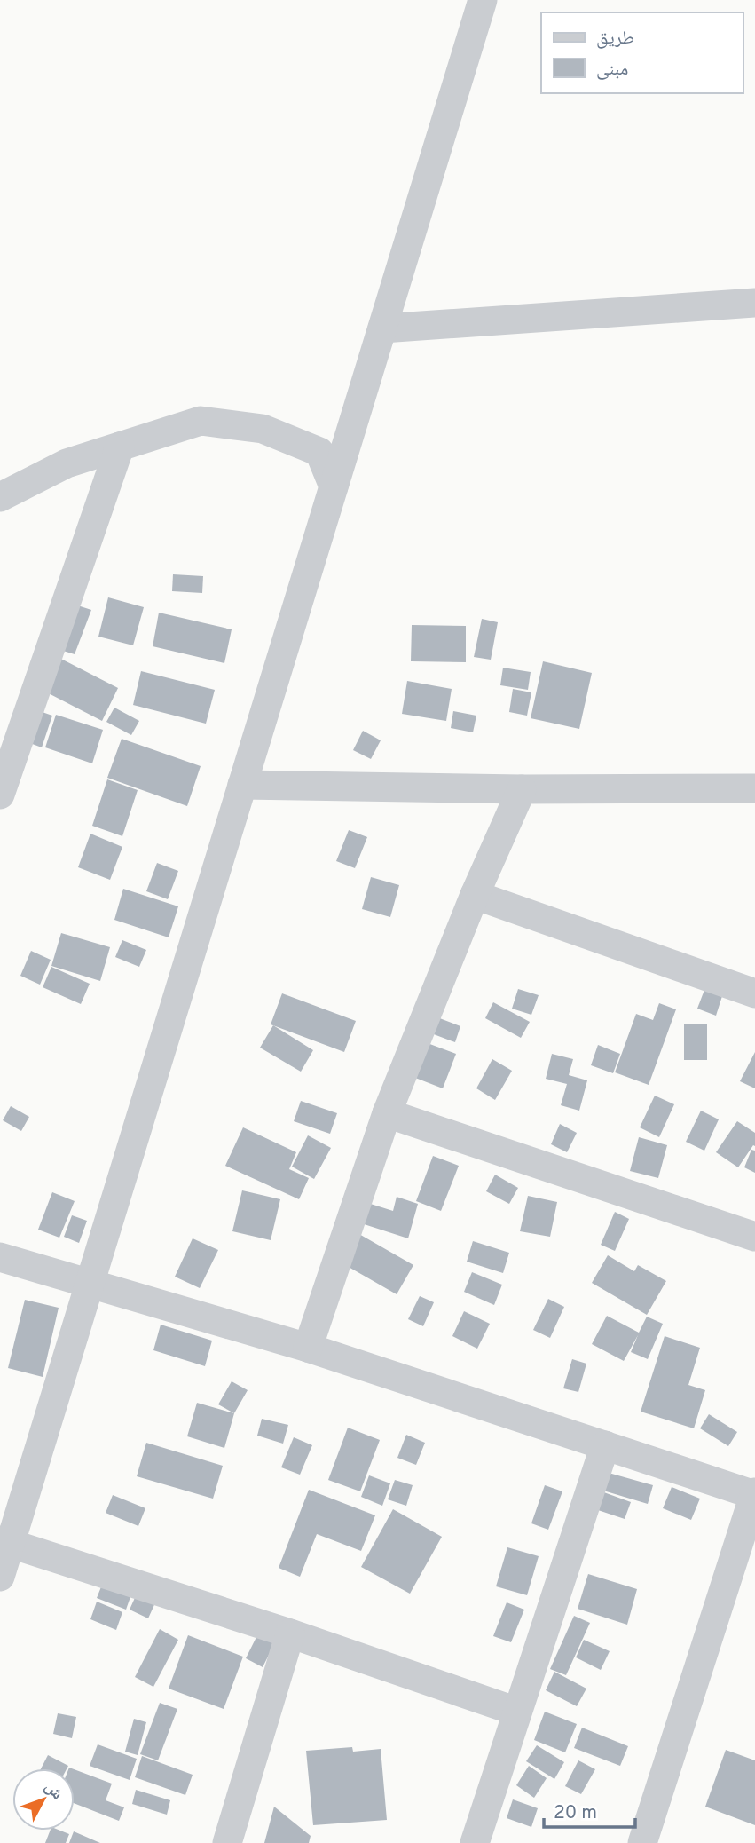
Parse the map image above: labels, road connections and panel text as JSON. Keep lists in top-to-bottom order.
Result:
{
  "legend": ["طريق", "مبنى"],
  "scale_bar": "20 m",
  "north": "top right"
}
